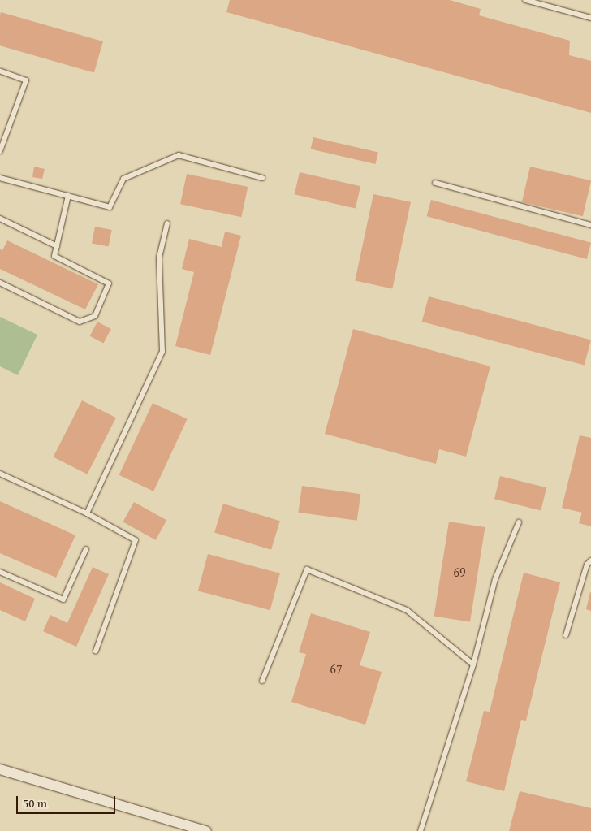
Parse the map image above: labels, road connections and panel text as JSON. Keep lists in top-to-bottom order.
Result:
{
  "house_numbers": ["69", "67"],
  "scale_bar": "50 m"
}
